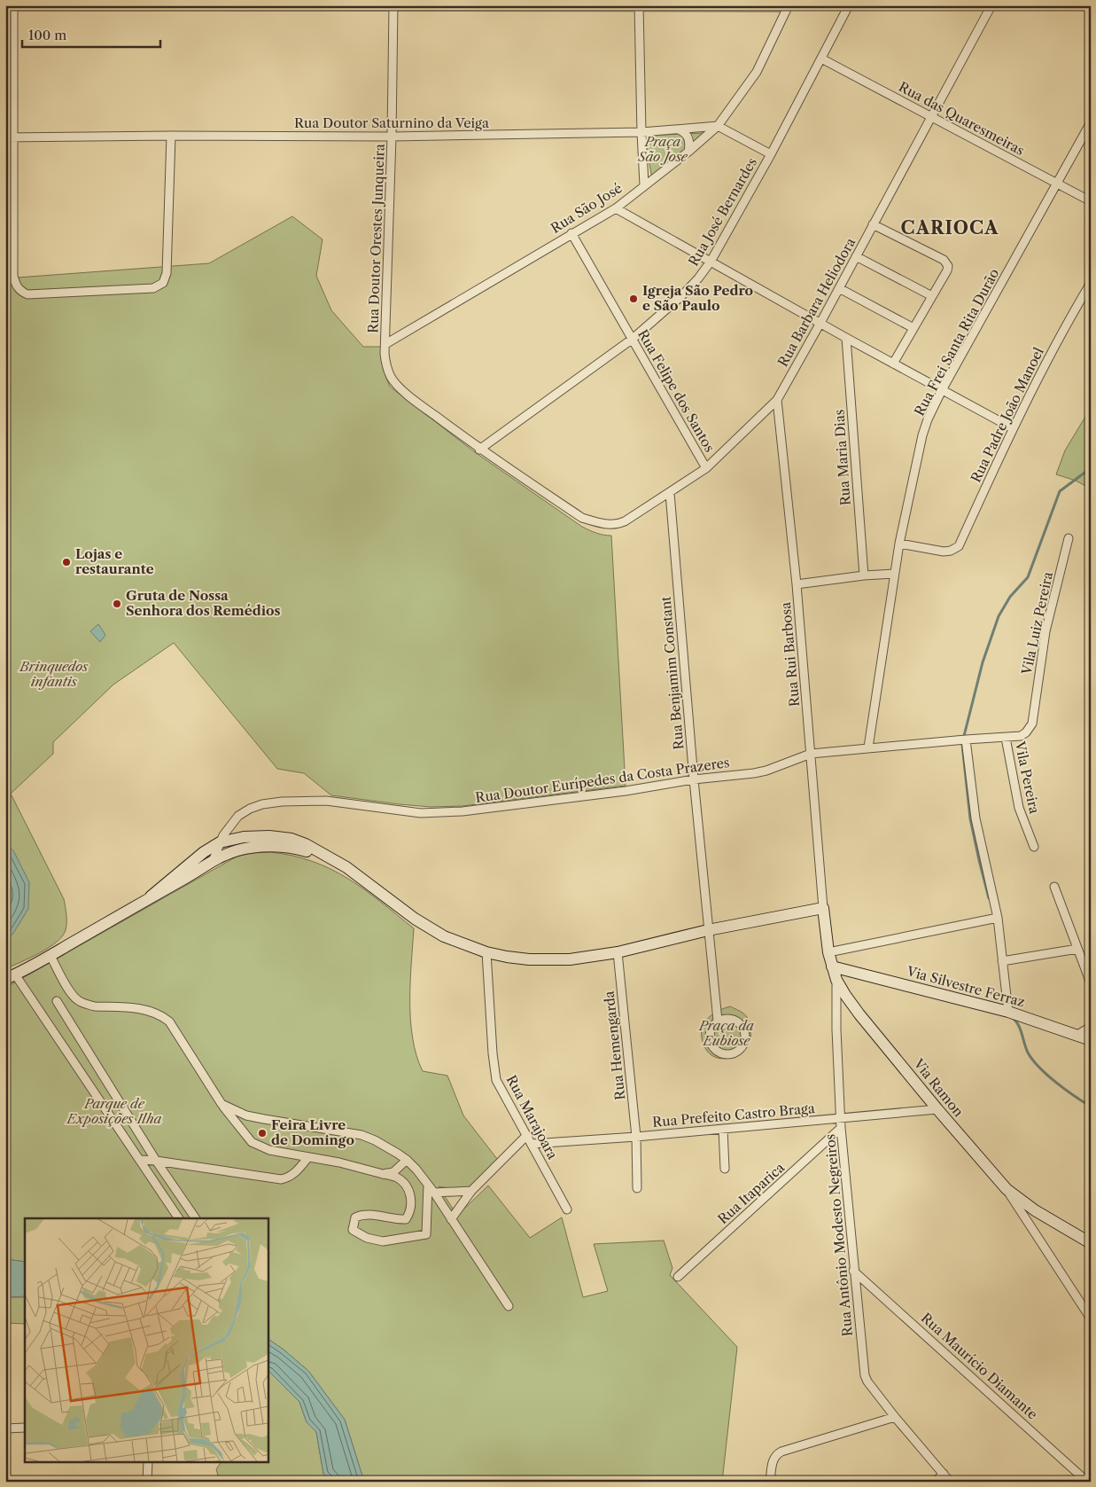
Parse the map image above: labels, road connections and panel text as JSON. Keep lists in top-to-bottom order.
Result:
{
  "streets": {
    "main road": ["Via Silvestre Ferraz", "Via Ramon"],
    "street": [
      "Rua das Quaresmeiras",
      "Rua Doutor Saturnino da Veiga",
      "Rua São José",
      "Rua José Bernardes",
      "Rua Doutor Orestes Junqueira",
      "Rua Barbara Heliodora",
      "Rua Frei Santa Rita Durão",
      "Rua Felipe dos Santos",
      "Rua Padre João Manoel",
      "Rua Maria Dias",
      "Vila Luiz Pereira",
      "Rua Rui Barbosa",
      "Rua Benjamim Constant",
      "Vila Pereira",
      "Rua Doutor Eurípedes da Costa Prazeres",
      "Rua Hemengarda",
      "Rua Prefeito Castro Braga",
      "Rua Marajoara",
      "Rua Itaparica",
      "Rua Antônio Modesto Negreiros",
      "Rua Maurício Diamante"
    ]
  },
  "crossings": [
    ["Rua das Quaresmeiras", "Rua José Bernardes"],
    ["Rua das Quaresmeiras", "Rua Barbara Heliodora"],
    ["Rua das Quaresmeiras", "Rua Frei Santa Rita Durão"],
    ["Rua Doutor Saturnino da Veiga", "Rua São José"],
    ["Rua Doutor Saturnino da Veiga", "Rua Doutor Orestes Junqueira"],
    ["Rua São José", "Rua Doutor Orestes Junqueira"],
    ["Rua São José", "Rua Felipe dos Santos"],
    ["Rua José Bernardes", "Rua Doutor Orestes Junqueira"],
    ["Rua José Bernardes", "Rua Barbara Heliodora"],
    ["Rua José Bernardes", "Rua Felipe dos Santos"],
    ["Rua Doutor Orestes Junqueira", "Rua Barbara Heliodora"],
    ["Rua Barbara Heliodora", "Rua Felipe dos Santos"],
    ["Rua Barbara Heliodora", "Rua Rui Barbosa"],
    ["Rua Barbara Heliodora", "Rua Benjamim Constant"],
    ["Rua Frei Santa Rita Durão", "Rua Padre João Manoel"],
    ["Rua Frei Santa Rita Durão", "Rua Doutor Eurípedes da Costa Prazeres"],
    ["Vila Luiz Pereira", "Rua Doutor Eurípedes da Costa Prazeres"],
    ["Rua Rui Barbosa", "Rua Doutor Eurípedes da Costa Prazeres"],
    ["Rua Rui Barbosa", "Via Ramon"],
    ["Rua Benjamim Constant", "Rua Doutor Eurípedes da Costa Prazeres"],
    ["Vila Pereira", "Rua Doutor Eurípedes da Costa Prazeres"],
    ["Via Silvestre Ferraz", "Via Ramon"],
    ["Rua Hemengarda", "Rua Prefeito Castro Braga"],
    ["Via Ramon", "Rua Prefeito Castro Braga"],
    ["Via Ramon", "Rua Antônio Modesto Negreiros"],
    ["Rua Prefeito Castro Braga", "Rua Marajoara"],
    ["Rua Prefeito Castro Braga", "Rua Antônio Modesto Negreiros"],
    ["Rua Itaparica", "Rua Antônio Modesto Negreiros"],
    ["Rua Antônio Modesto Negreiros", "Rua Maurício Diamante"]
  ],
  "districts": ["CARIOCA"],
  "parks": [
    "Praça São Jose",
    "Brinquedos infantis",
    "Praça da Eubiose",
    "Parque de Exposições Ilha"
  ],
  "places": [
    "Igreja São Pedro e São Paulo",
    "Lojas e restaurante",
    "Gruta de Nossa Senhora dos Remédios",
    "Feira Livre de Domingo"
  ],
  "scale_bar": "100 m"
}
